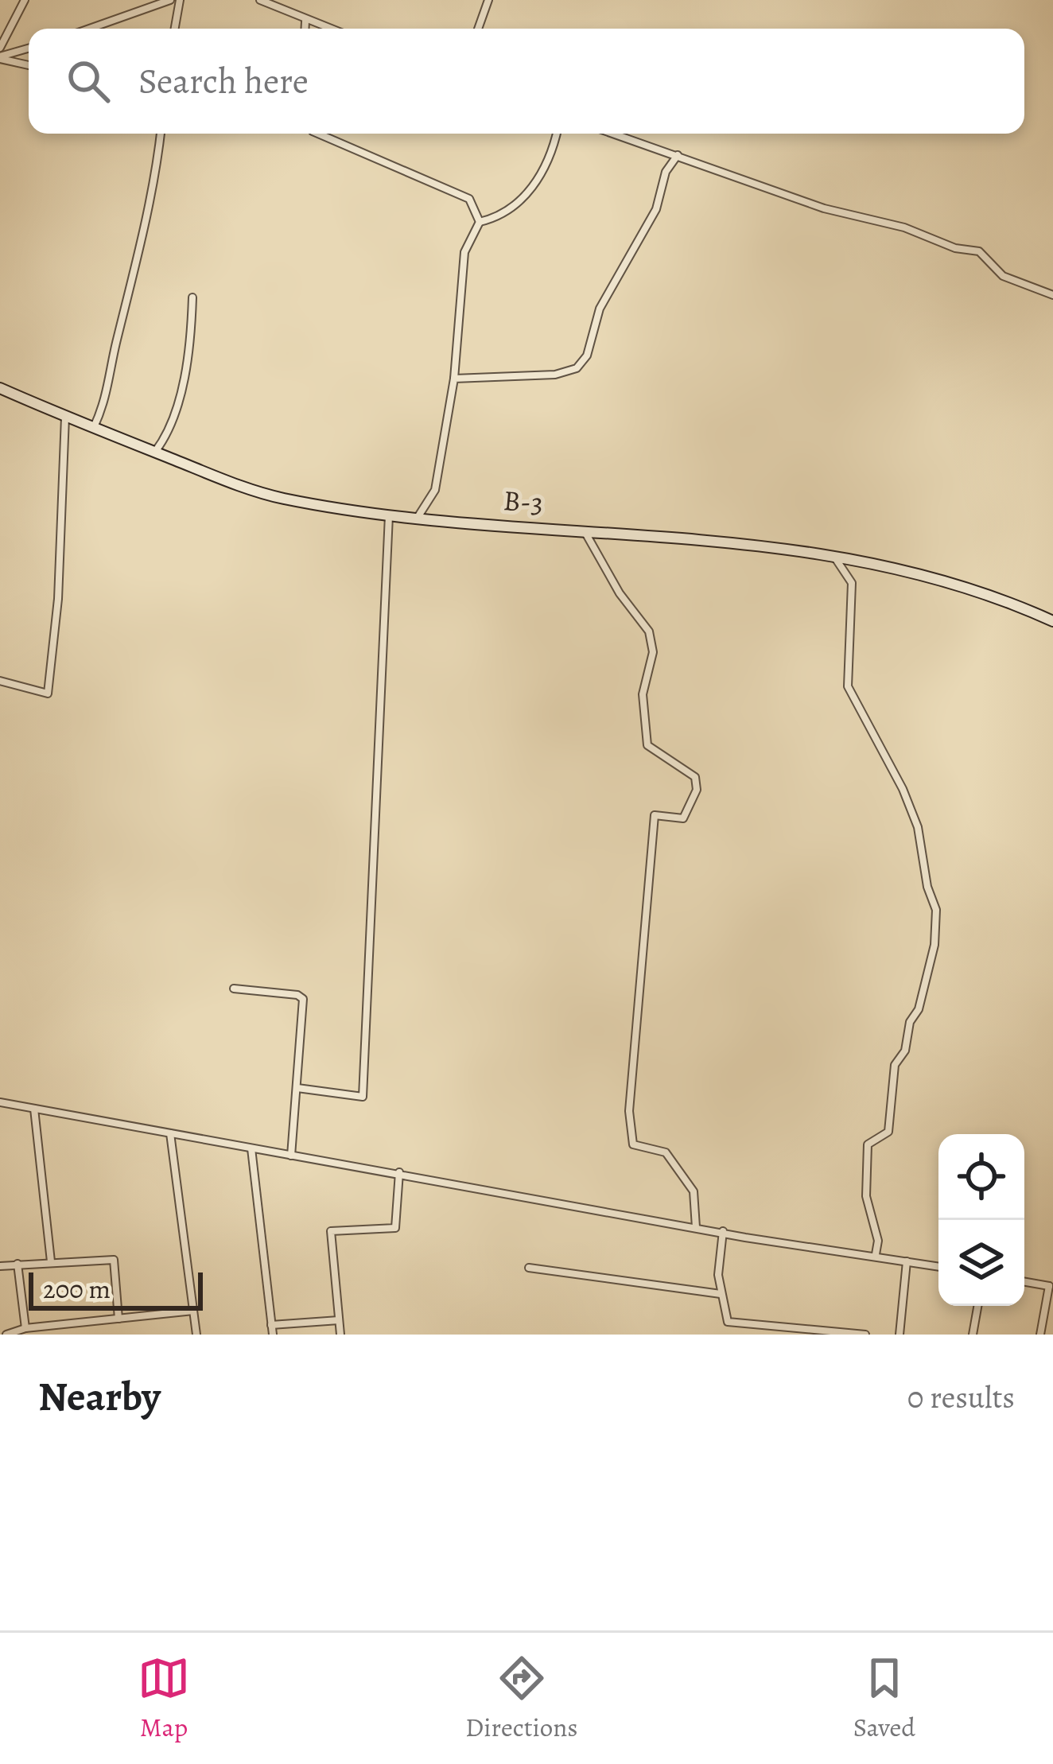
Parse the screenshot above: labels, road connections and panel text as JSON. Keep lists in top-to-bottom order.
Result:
{
  "streets": {
    "main road": ["B-3"]
  },
  "scale_bar": "200 m",
  "page": {
    "search": "Search here",
    "scale": "200 m",
    "heading": ["Nearby", "0 results"],
    "nav": ["Map", "Directions", "Saved"]
  }
}
